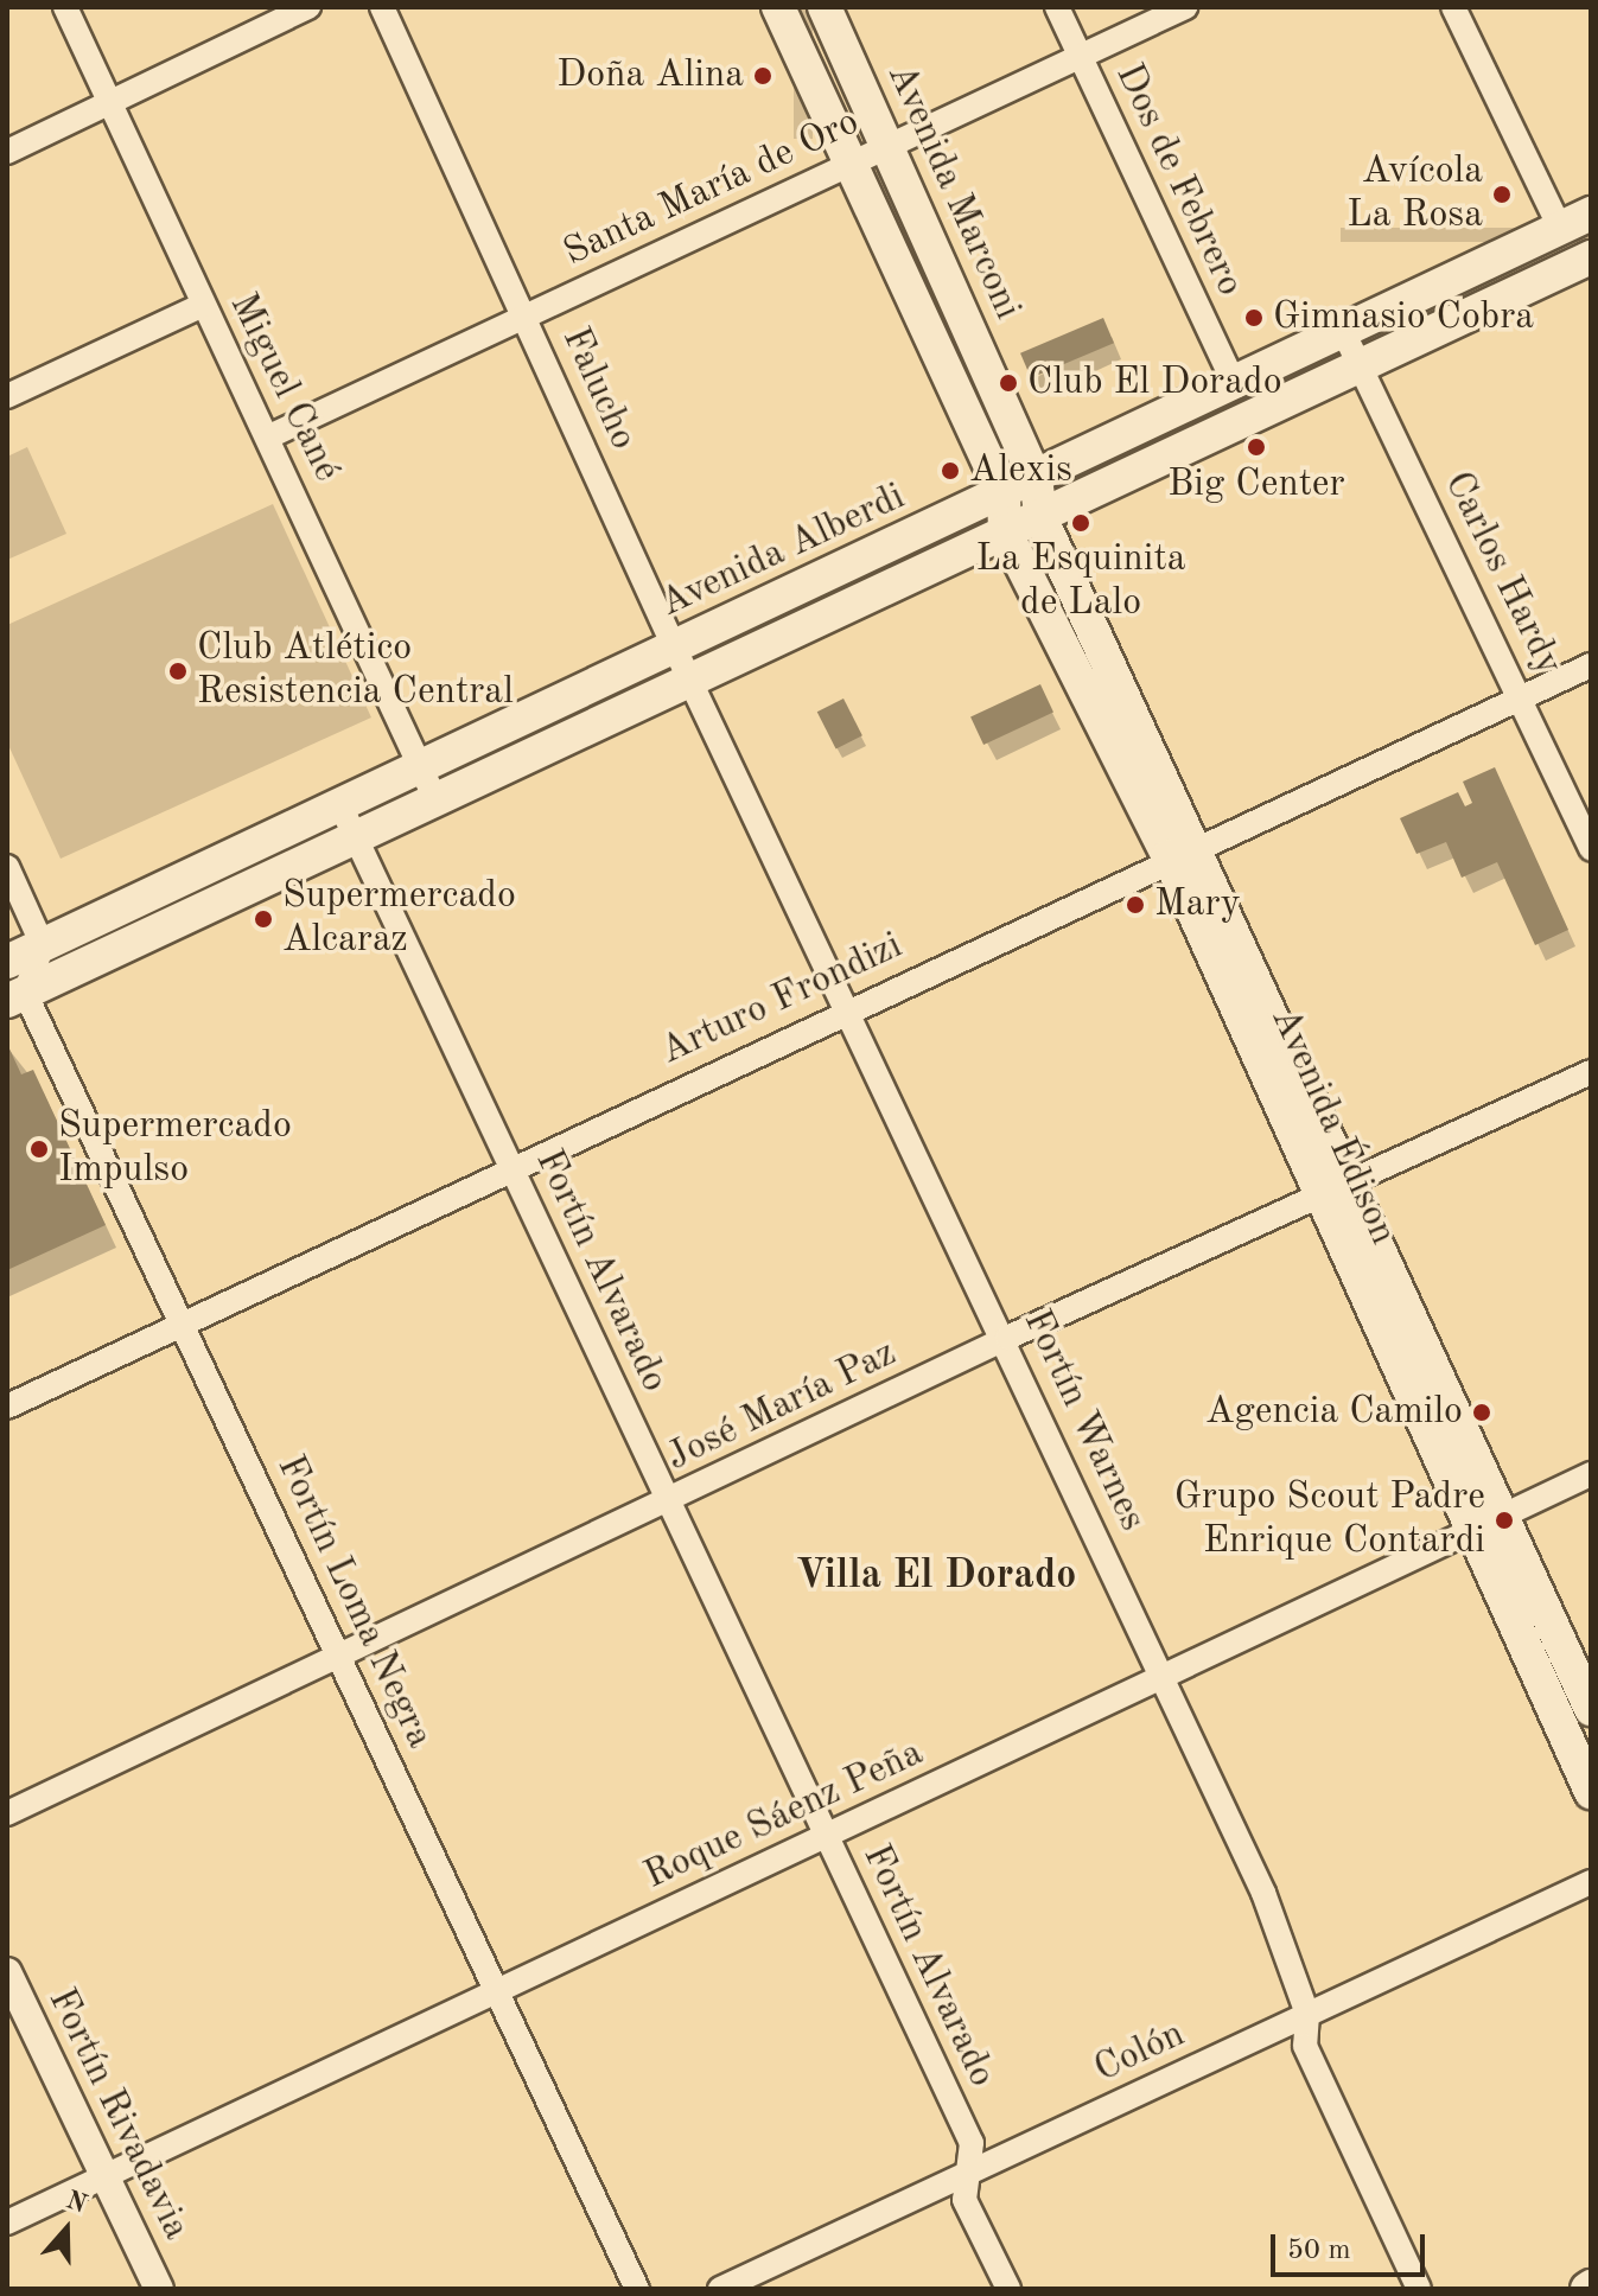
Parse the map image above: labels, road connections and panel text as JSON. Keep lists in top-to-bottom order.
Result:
{
  "streets": {
    "main road": ["Avenida Marconi", "Avenida Alberdi", "Avenida Édison"],
    "street": [
      "Dos de Febrero",
      "Santa María de Oro",
      "Miguel Cané",
      "Falucho",
      "Carlos Hardy",
      "Arturo Frondizi",
      "Fortín Alvarado",
      "José María Paz",
      "Fortín Warnes",
      "Fortín Loma Negra",
      "Roque Sáenz Peña",
      "Colón",
      "Fortín Rivadavia"
    ]
  },
  "crossings": [
    ["Dos de Febrero", "Santa María de Oro"],
    ["Dos de Febrero", "Avenida Alberdi"],
    ["Santa María de Oro", "Avenida Marconi"],
    ["Santa María de Oro", "Miguel Cané"],
    ["Santa María de Oro", "Falucho"],
    ["Avenida Marconi", "Avenida Alberdi"],
    ["Avenida Marconi", "Avenida Édison"],
    ["Miguel Cané", "Avenida Alberdi"],
    ["Falucho", "Avenida Alberdi"],
    ["Falucho", "Fortín Warnes"],
    ["Avenida Alberdi", "Carlos Hardy"],
    ["Avenida Alberdi", "Avenida Édison"],
    ["Avenida Alberdi", "Fortín Alvarado"],
    ["Avenida Alberdi", "Fortín Warnes"],
    ["Avenida Alberdi", "Fortín Loma Negra"],
    ["Carlos Hardy", "Arturo Frondizi"],
    ["Arturo Frondizi", "Avenida Édison"],
    ["Arturo Frondizi", "Fortín Alvarado"],
    ["Arturo Frondizi", "Fortín Warnes"],
    ["Arturo Frondizi", "Fortín Loma Negra"],
    ["Avenida Édison", "José María Paz"],
    ["Avenida Édison", "Roque Sáenz Peña"],
    ["Fortín Alvarado", "José María Paz"],
    ["Fortín Alvarado", "Roque Sáenz Peña"],
    ["Fortín Alvarado", "Colón"],
    ["José María Paz", "Fortín Warnes"],
    ["José María Paz", "Fortín Loma Negra"],
    ["Fortín Warnes", "Roque Sáenz Peña"],
    ["Fortín Warnes", "Colón"],
    ["Fortín Loma Negra", "Roque Sáenz Peña"],
    ["Roque Sáenz Peña", "Fortín Rivadavia"]
  ],
  "districts": ["Villa El Dorado"],
  "places": [
    "Doña Alina",
    "Avícola La Rosa",
    "Gimnasio Cobra",
    "Club El Dorado",
    "Big Center",
    "Alexis",
    "La Esquinita de Lalo",
    "Club Atlético Resistencia Central",
    "Mary",
    "Supermercado Alcaraz",
    "Supermercado Impulso",
    "Agencia Camilo",
    "Grupo Scout Padre Enrique Contardi"
  ],
  "scale_bar": "50 m",
  "north": "top"
}
